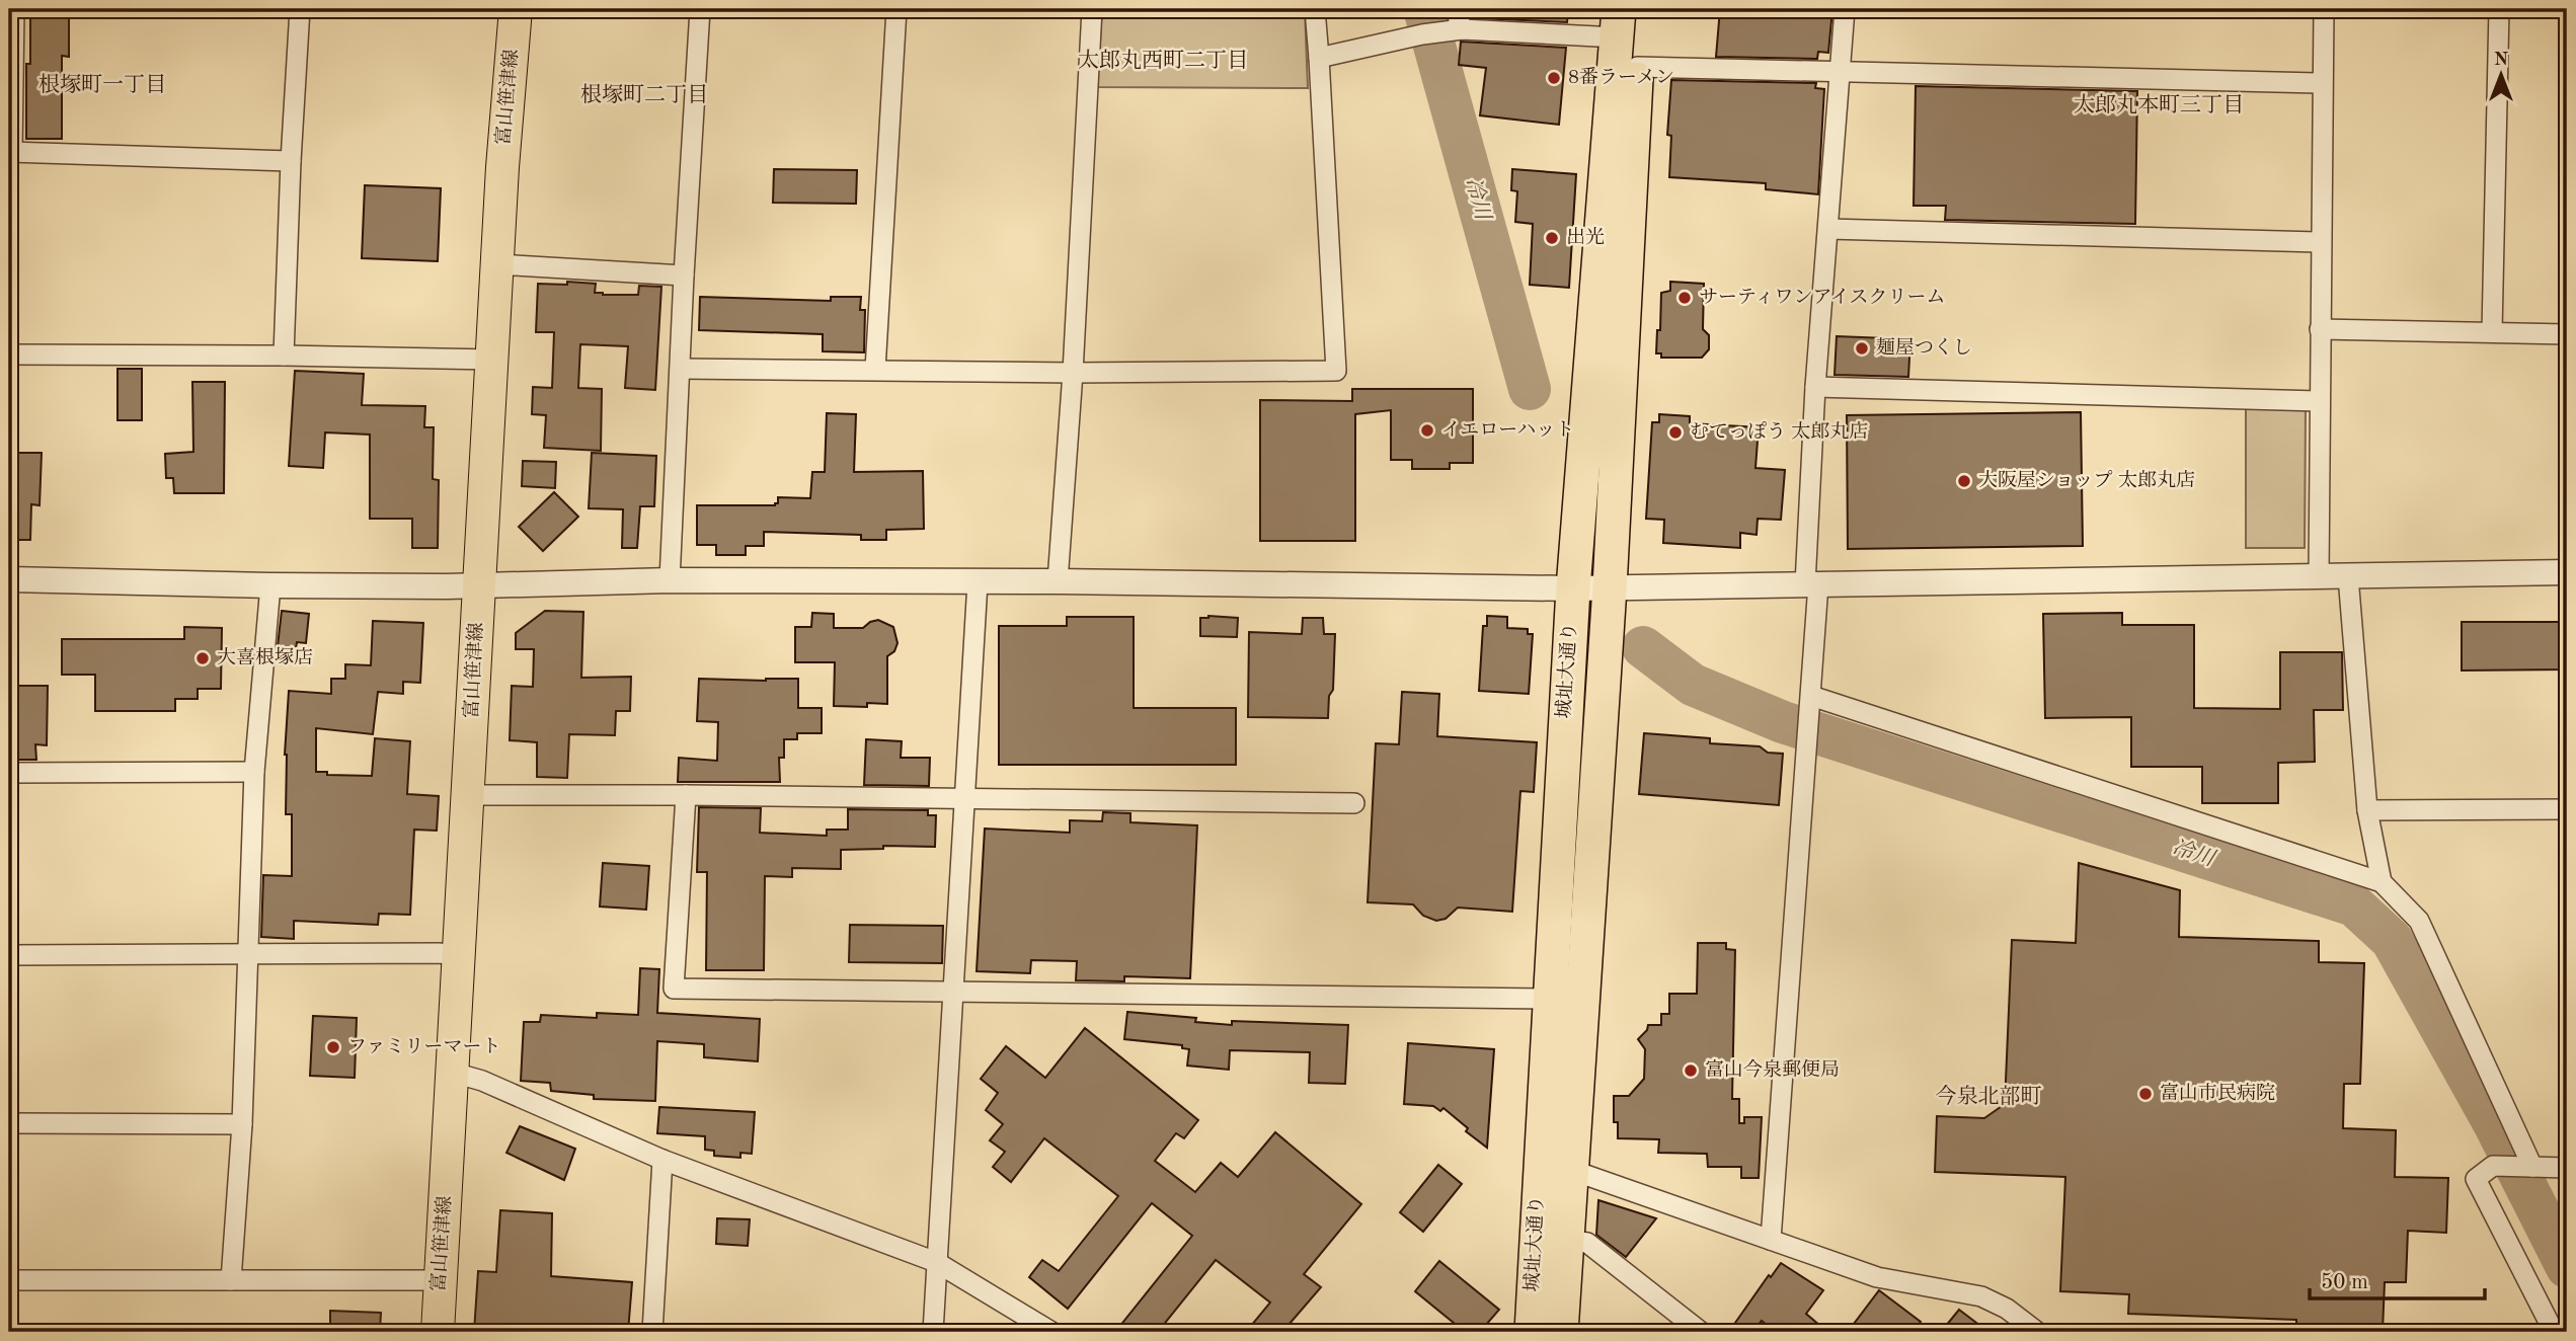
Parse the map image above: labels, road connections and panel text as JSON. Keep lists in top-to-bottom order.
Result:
{
  "streets": {
    "highway": ["城址大通り"],
    "main road": ["富山笹津線"]
  },
  "districts": [
    "太郎丸西町二丁目",
    "根塚町一丁目",
    "根塚町二丁目",
    "太郎丸本町三丁目",
    "今泉北部町"
  ],
  "water": ["冷川"],
  "places": [
    "8番ラーメン",
    "出光",
    "サーティワンアイスクリーム",
    "麺屋つくし",
    "イエローハット",
    "むてっぽう 太郎丸店",
    "大阪屋ショップ 太郎丸店",
    "大喜根塚店",
    "ファミリーマート",
    "富山今泉郵便局",
    "富山市民病院"
  ],
  "scale_bar": "50 m",
  "north": "top"
}
